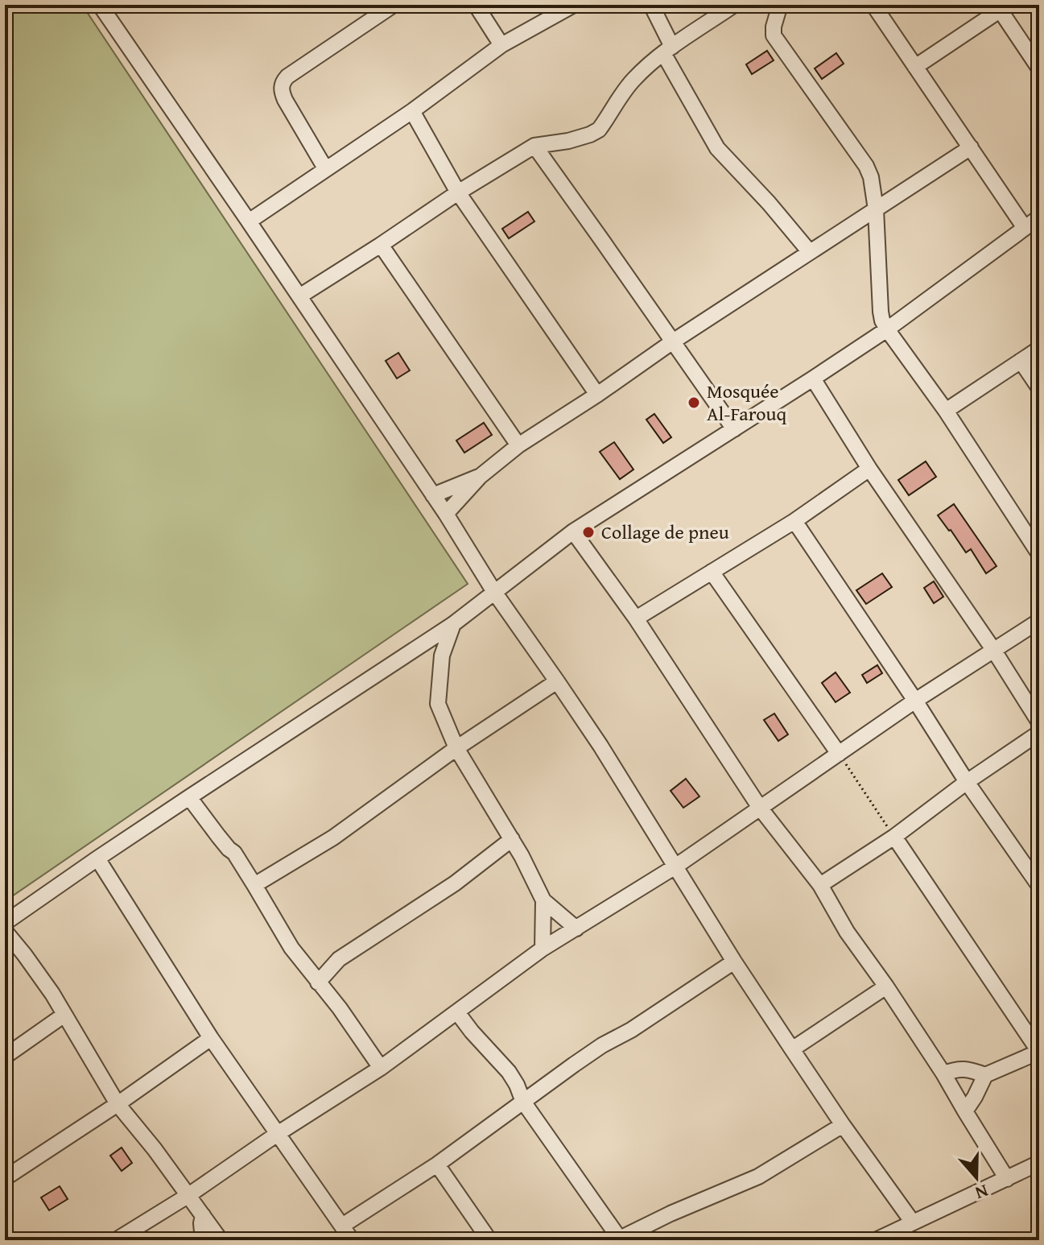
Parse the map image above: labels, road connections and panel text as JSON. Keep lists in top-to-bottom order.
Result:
{
  "places": ["Mosquée Al-Farouq", "Collage de pneu"],
  "north": "bottom"
}
